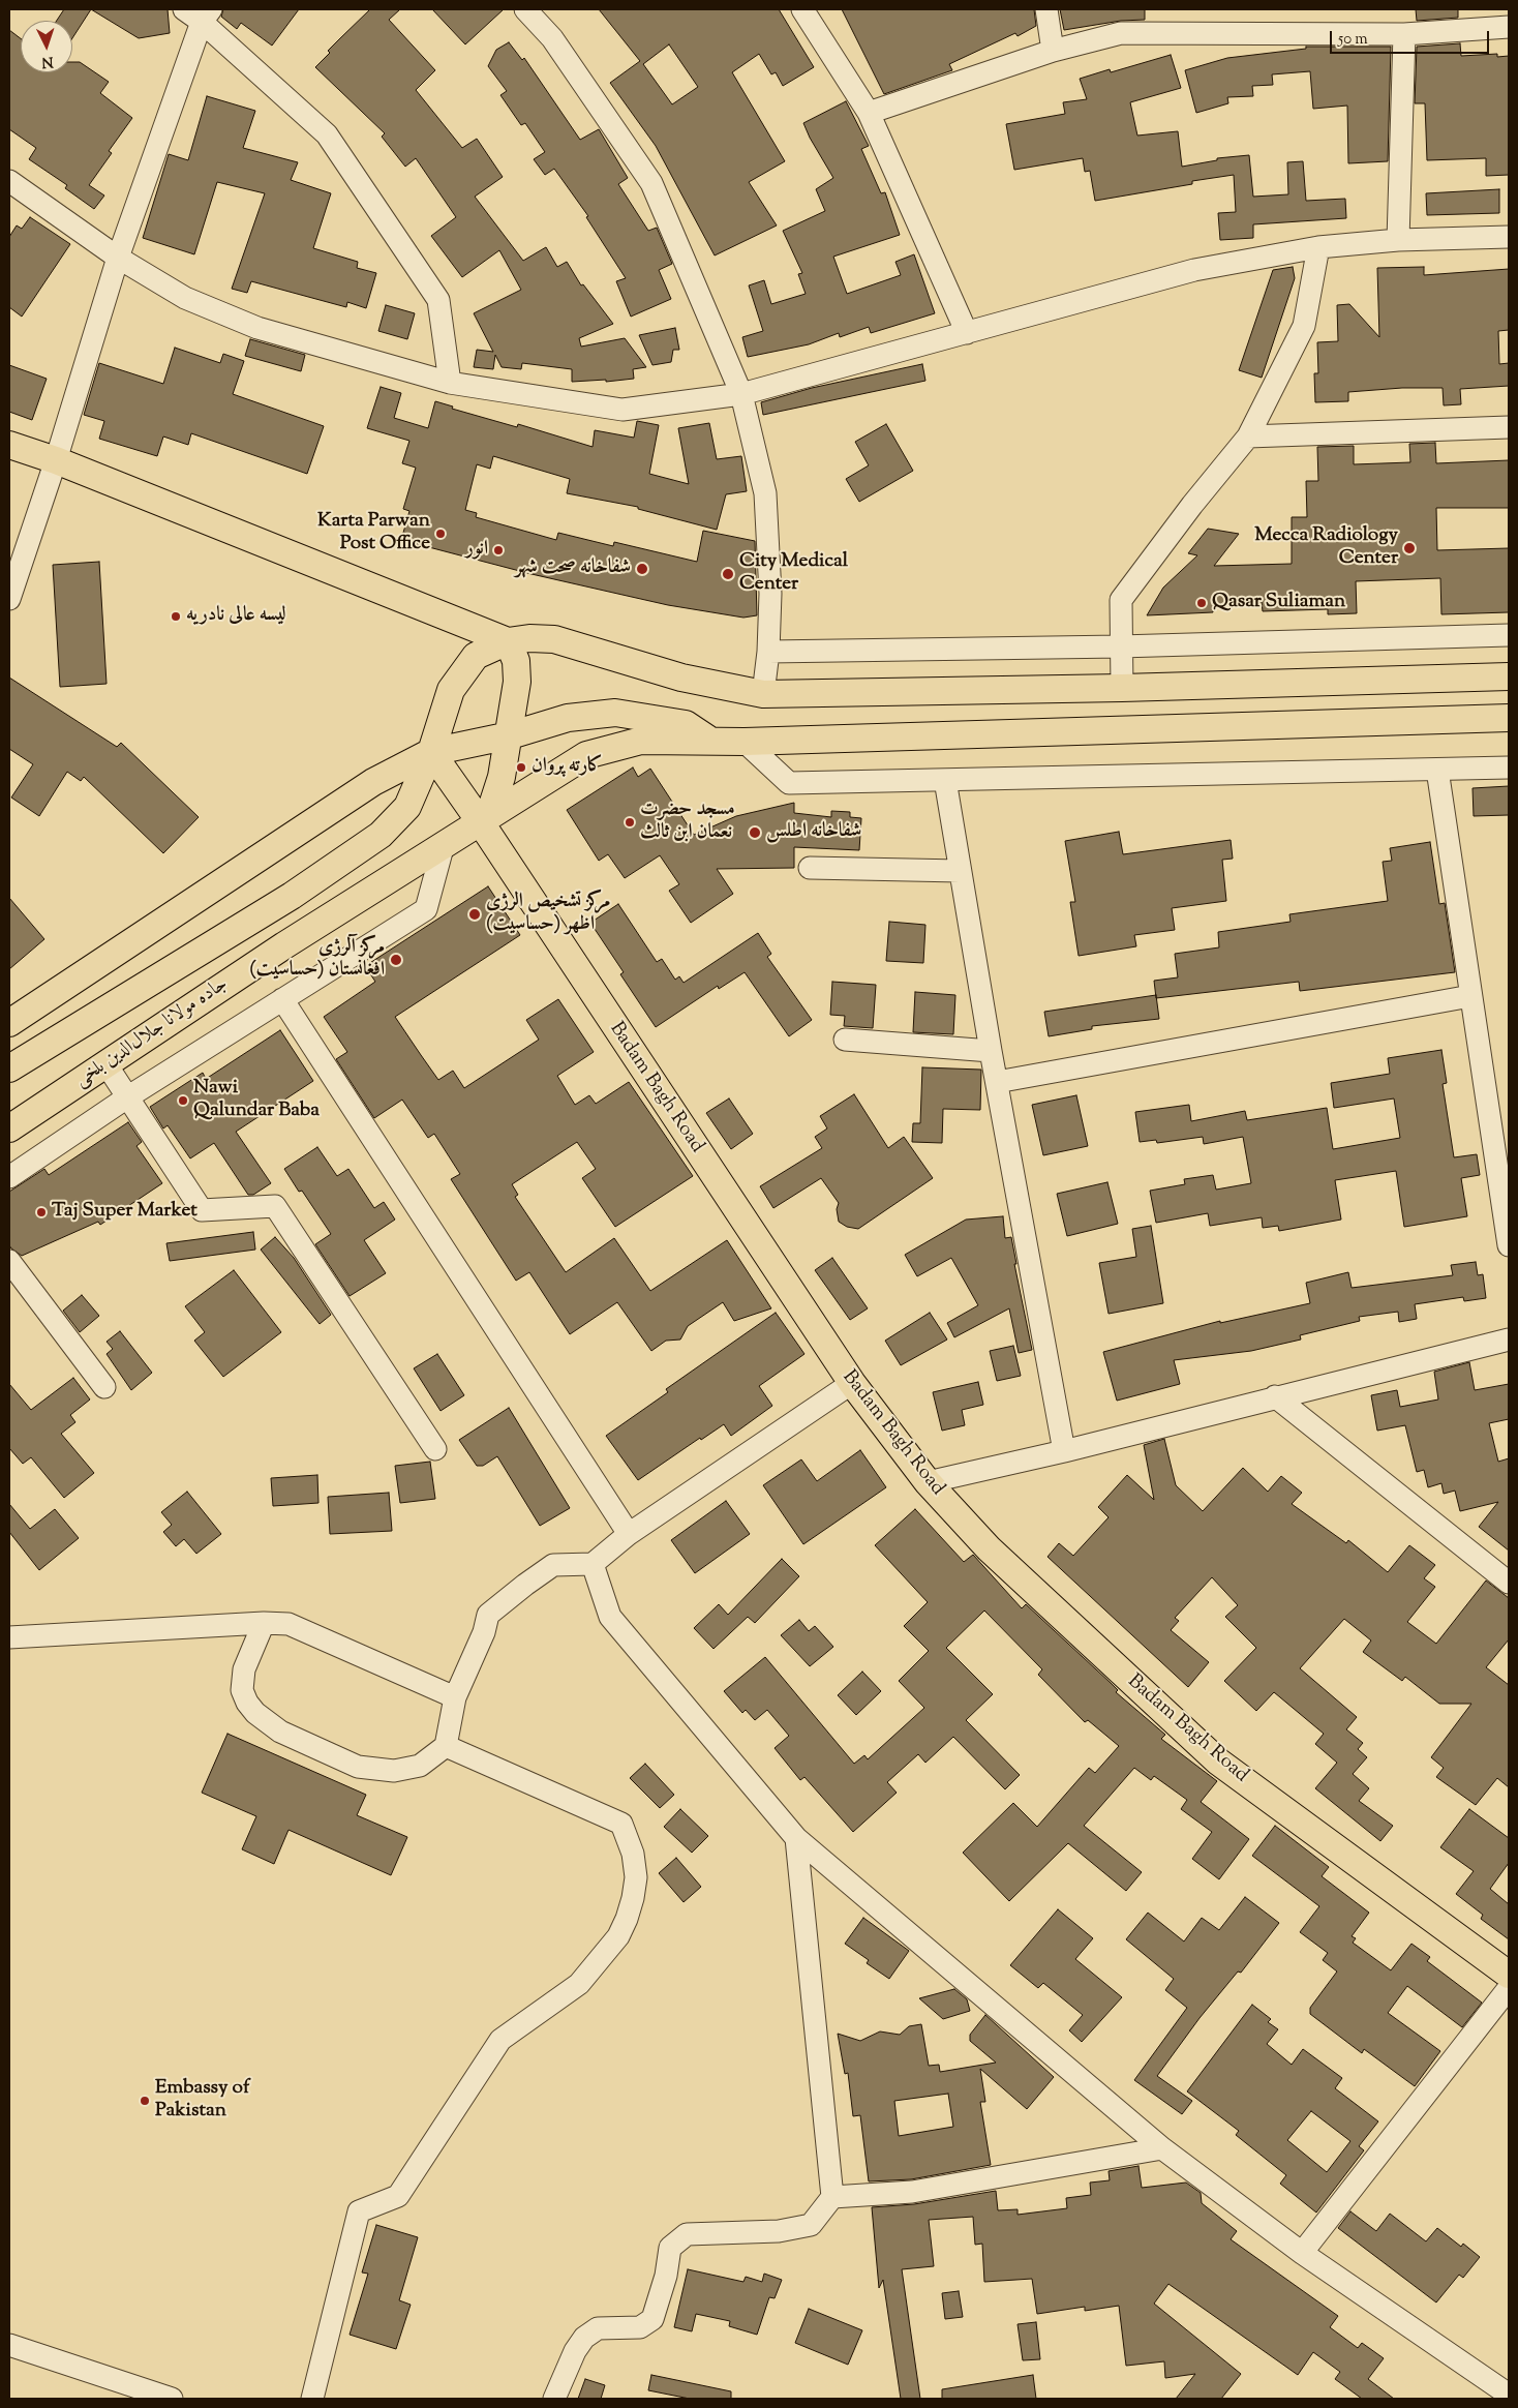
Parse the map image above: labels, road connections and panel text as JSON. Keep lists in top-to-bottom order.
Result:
{
  "streets": {
    "main road": ["جاده مولانا جلال‌الدین بلخی", "Badam Bagh Road"]
  },
  "crossings": [
    ["جاده مولانا جلال‌الدین بلخی", "Badam Bagh Road"]
  ],
  "places": [
    "Karta Parwan Post Office",
    "Mecca Radiology Center",
    "انور",
    "شفاخانه صحت شهر",
    "City Medical Center",
    "Qasar Suliaman",
    "لیسه عالی نادریه",
    "کارته پروان",
    "مسجد حضرت نعمان ابن ثالث",
    "شفاخانه اطلس",
    "مرکز تشخیص الرژی (حساسیت) اظهر",
    "مرکز آلرژی (حساسیت) افغانستان",
    "Nawi Qalundar Baba",
    "Taj Super Market",
    "Embassy of Pakistan"
  ],
  "scale_bar": "50 m",
  "north": "bottom"
}
